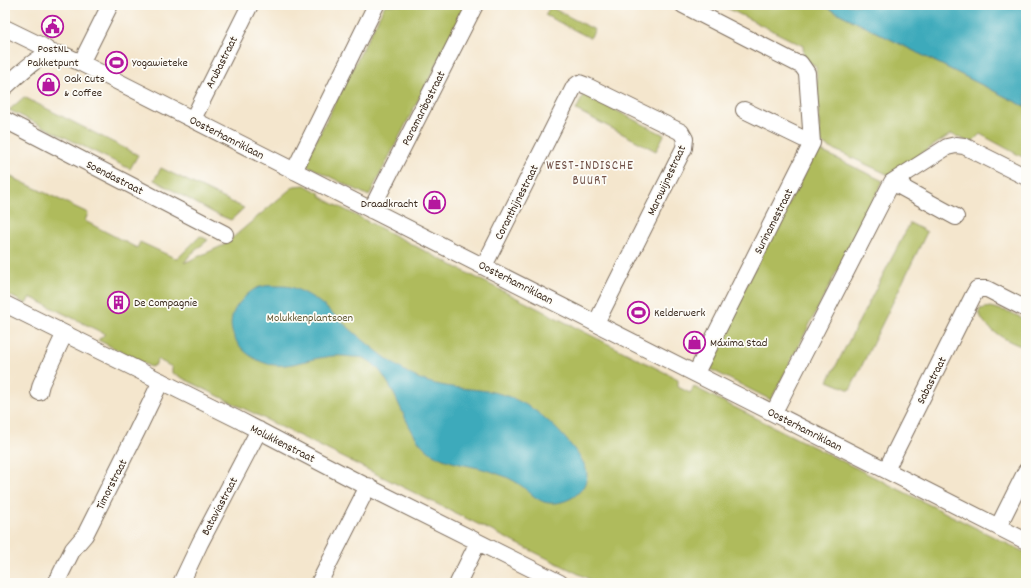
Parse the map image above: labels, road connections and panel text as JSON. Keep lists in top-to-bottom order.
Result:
{
  "streets": {
    "street": [
      "Arubastraat",
      "Paramaribostraat",
      "Oosterhamriklaan",
      "Soendastraat",
      "Marowijnestraat",
      "Coranthijnestraat",
      "Surinamestraat",
      "Sabastraat",
      "Molukkenstraat",
      "Timorstraat",
      "Bataviastraat"
    ]
  },
  "crossings": [
    ["Arubastraat", "Oosterhamriklaan"],
    ["Paramaribostraat", "Oosterhamriklaan"],
    ["Oosterhamriklaan", "Marowijnestraat"],
    ["Oosterhamriklaan", "Coranthijnestraat"],
    ["Oosterhamriklaan", "Surinamestraat"],
    ["Oosterhamriklaan", "Sabastraat"],
    ["Marowijnestraat", "Coranthijnestraat"],
    ["Molukkenstraat", "Timorstraat"],
    ["Molukkenstraat", "Bataviastraat"]
  ],
  "districts": ["WEST-INDISCHE BUURT"],
  "parks": ["Molukkenplantsoen"],
  "places": {
    "public building": ["PostNL Pakketpunt"],
    "sports": ["Yogawieteke", "Kelderwerk"],
    "shop": ["Oak Cuts & Coffee", "Draadkracht", "Máxima Stad"],
    "building": ["De Compagnie"]
  }
}
